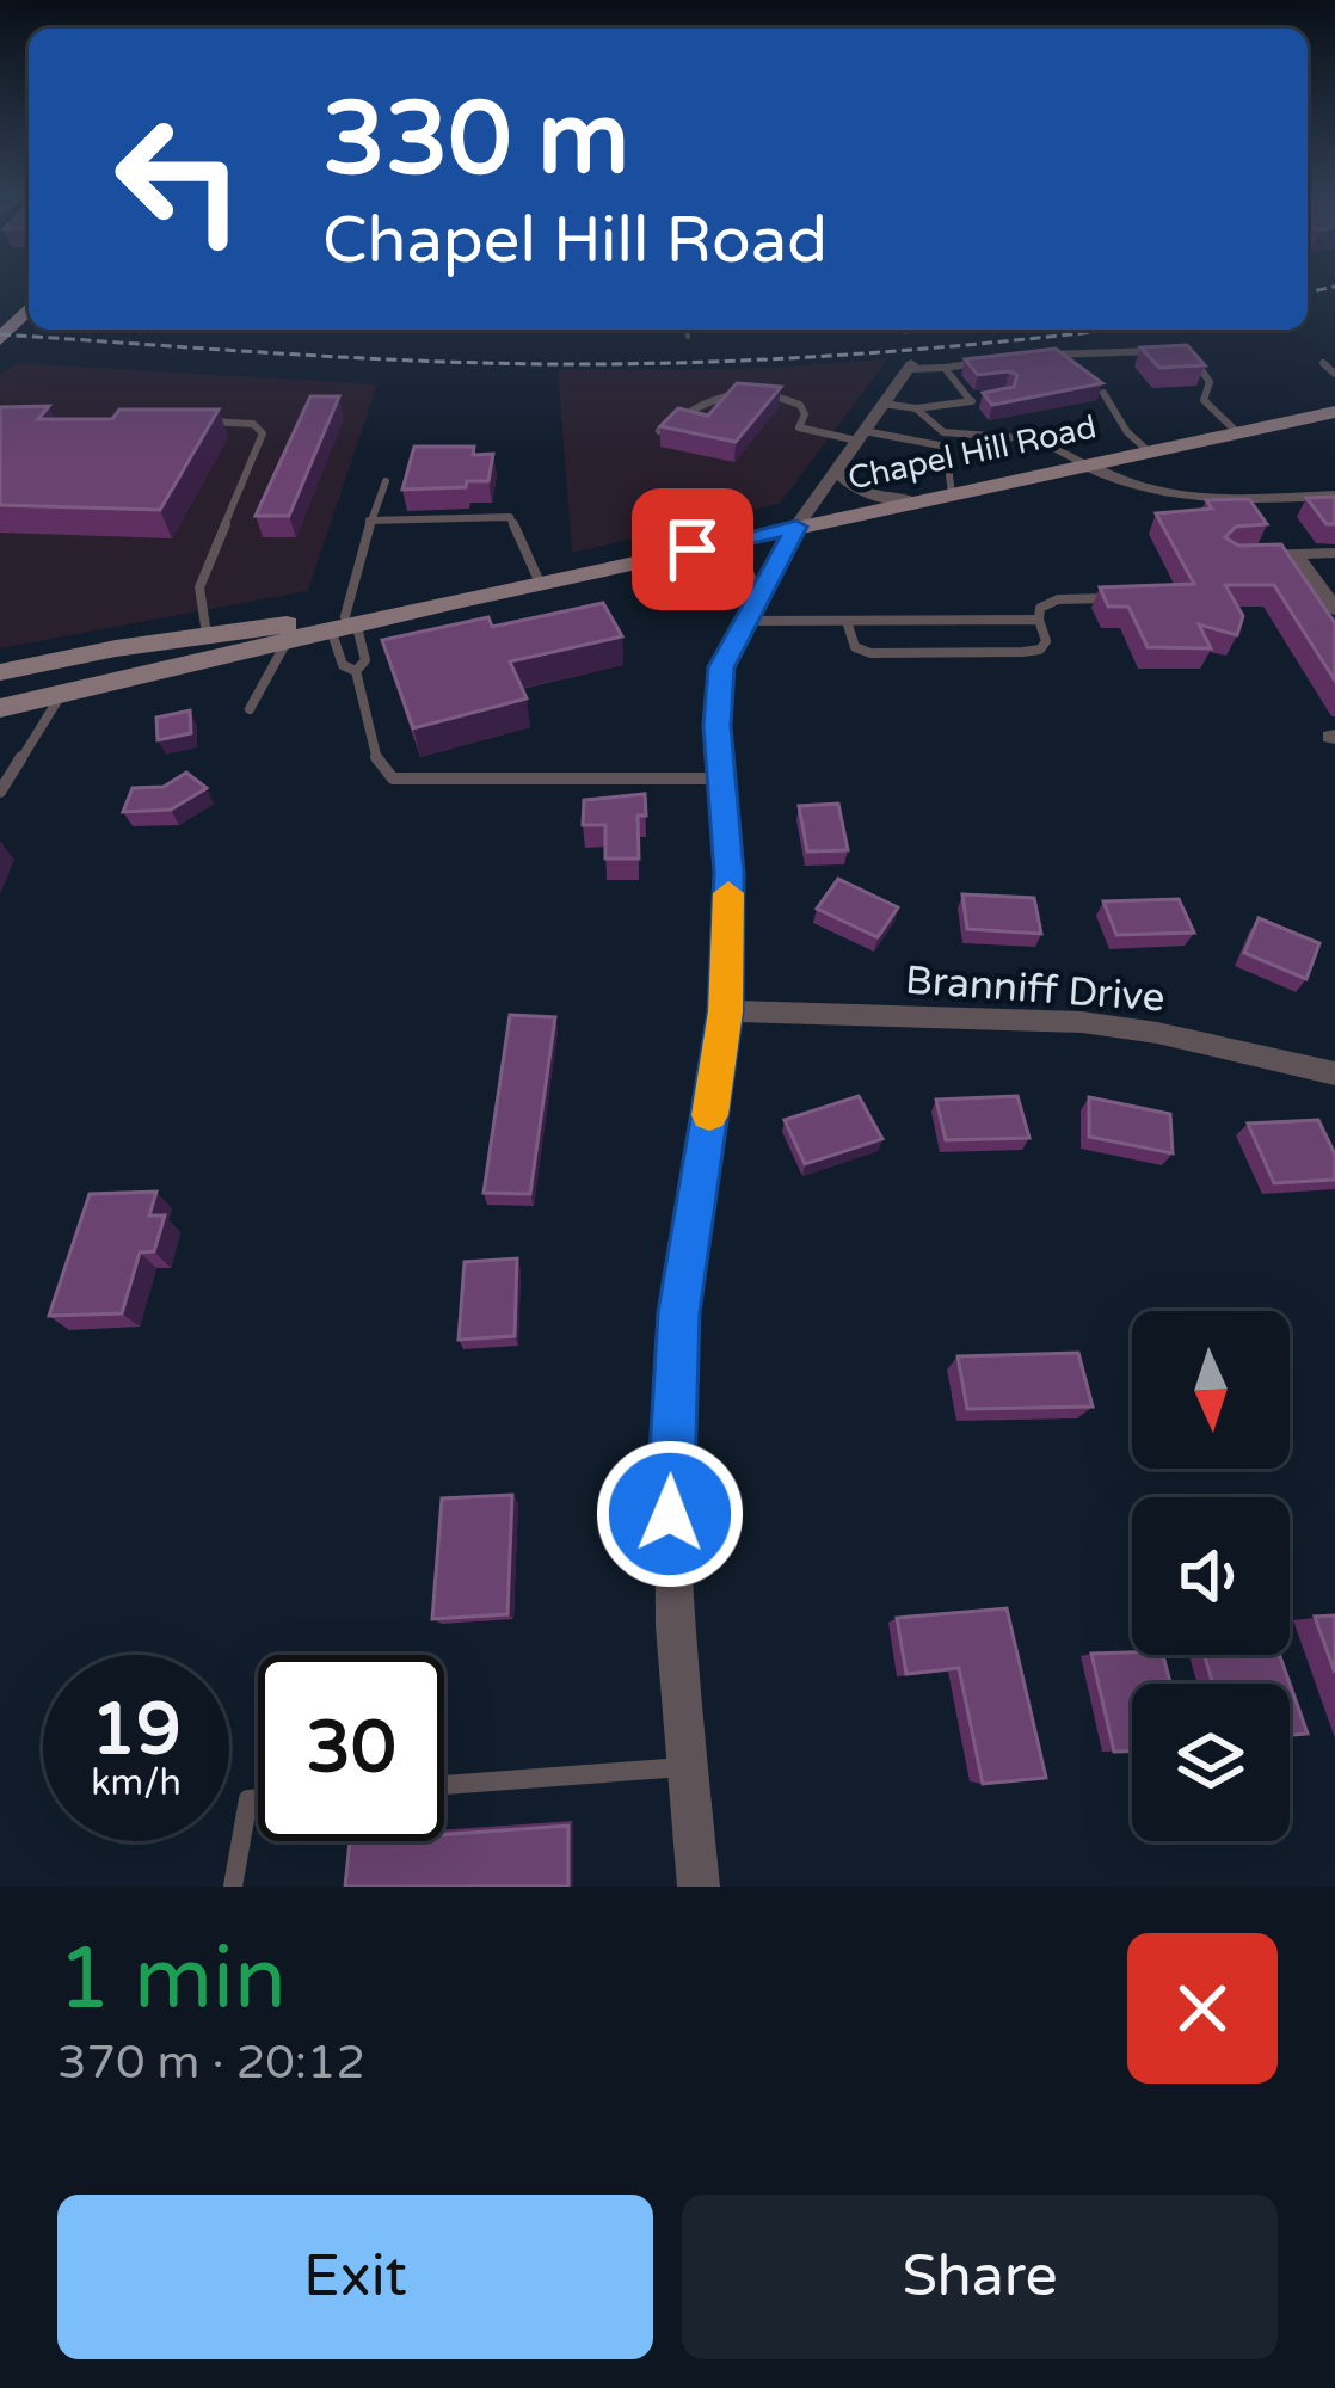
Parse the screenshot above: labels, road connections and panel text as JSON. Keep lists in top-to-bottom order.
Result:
{
  "streets": {
    "main road": ["Chapel Hill Road"],
    "street": ["Branniff Drive"]
  },
  "north": "bottom",
  "page": {
    "turn": ["330 m", "Chapel Hill Road"],
    "speed": "19 km/h",
    "limit": "30",
    "heading": ["1 min", "370 m · 20:12"],
    "buttons": ["Exit", "Share"]
  }
}
